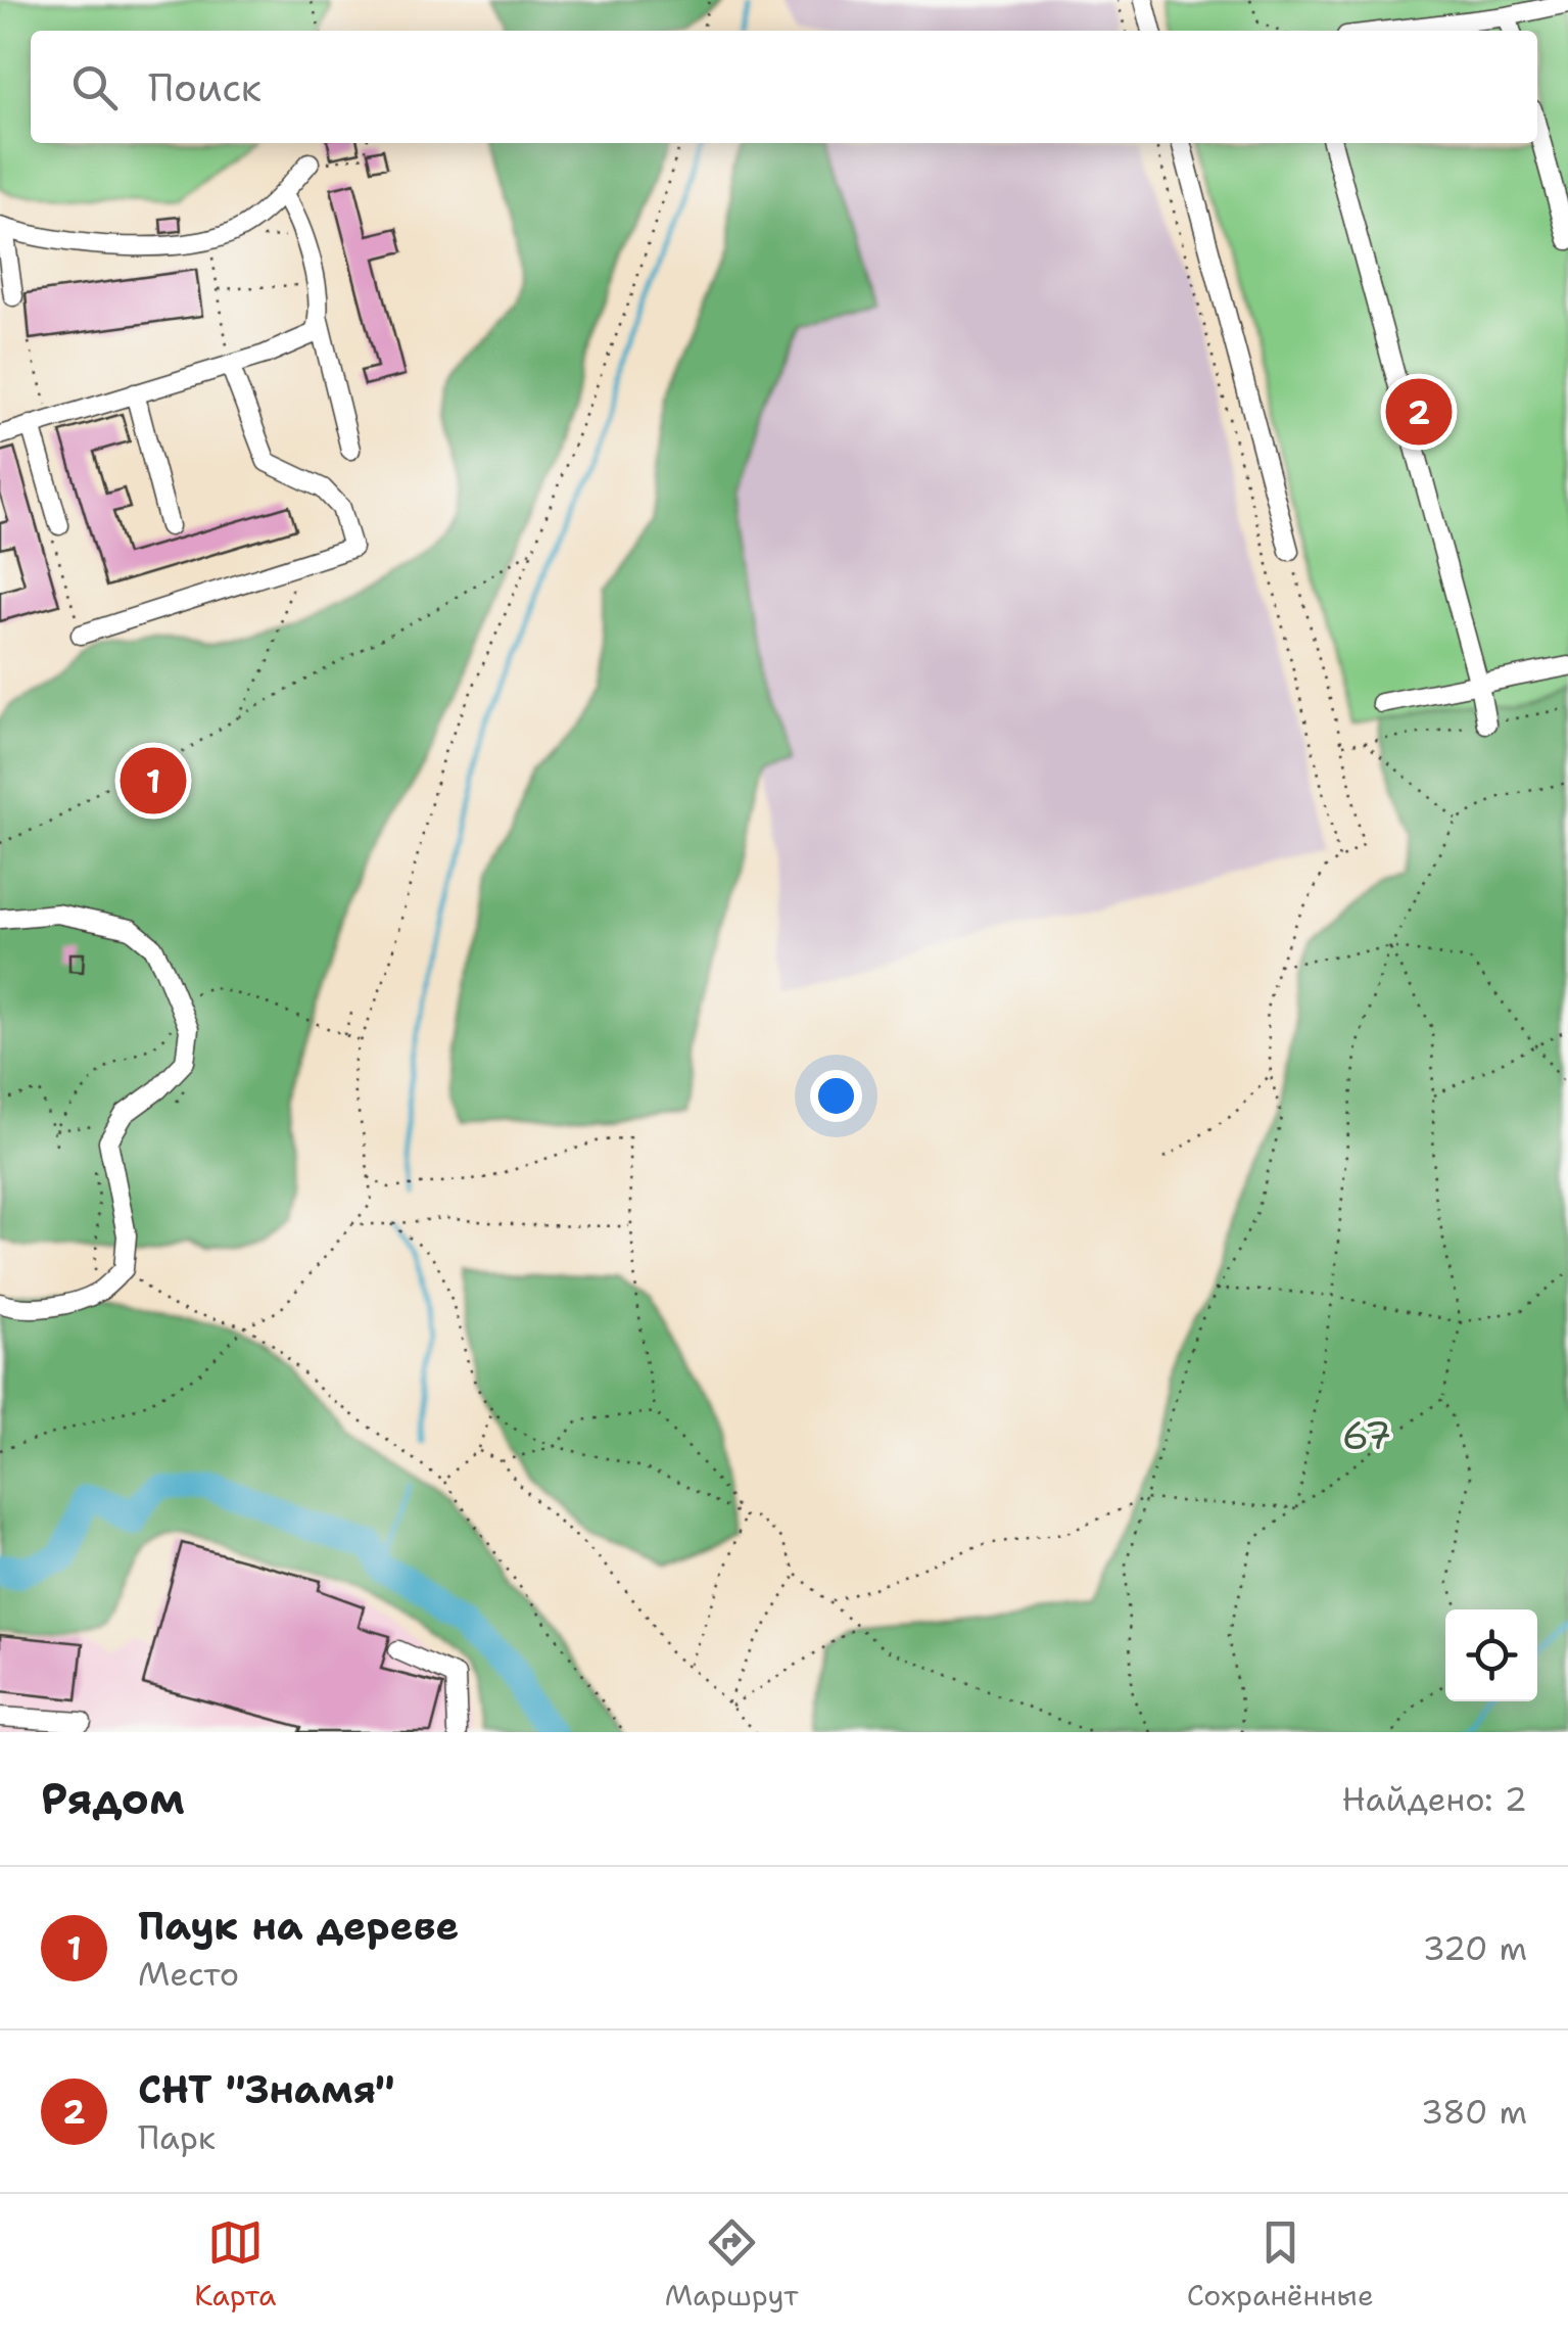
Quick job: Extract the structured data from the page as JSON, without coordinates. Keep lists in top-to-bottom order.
{
  "parks": ["67"],
  "page": {
    "search": "Поиск",
    "pins": ["2", "1"],
    "heading": ["Рядом", "Найдено: 2"],
    "list": [
      {
        "mark": "1",
        "name": "Паук на дереве",
        "note": "Место",
        "value": "320 m"
      },
      {
        "mark": "2",
        "name": "СНТ \"Знамя\"",
        "note": "Парк",
        "value": "380 m"
      }
    ],
    "nav": ["Карта", "Маршрут", "Сохранённые"]
  }
}
